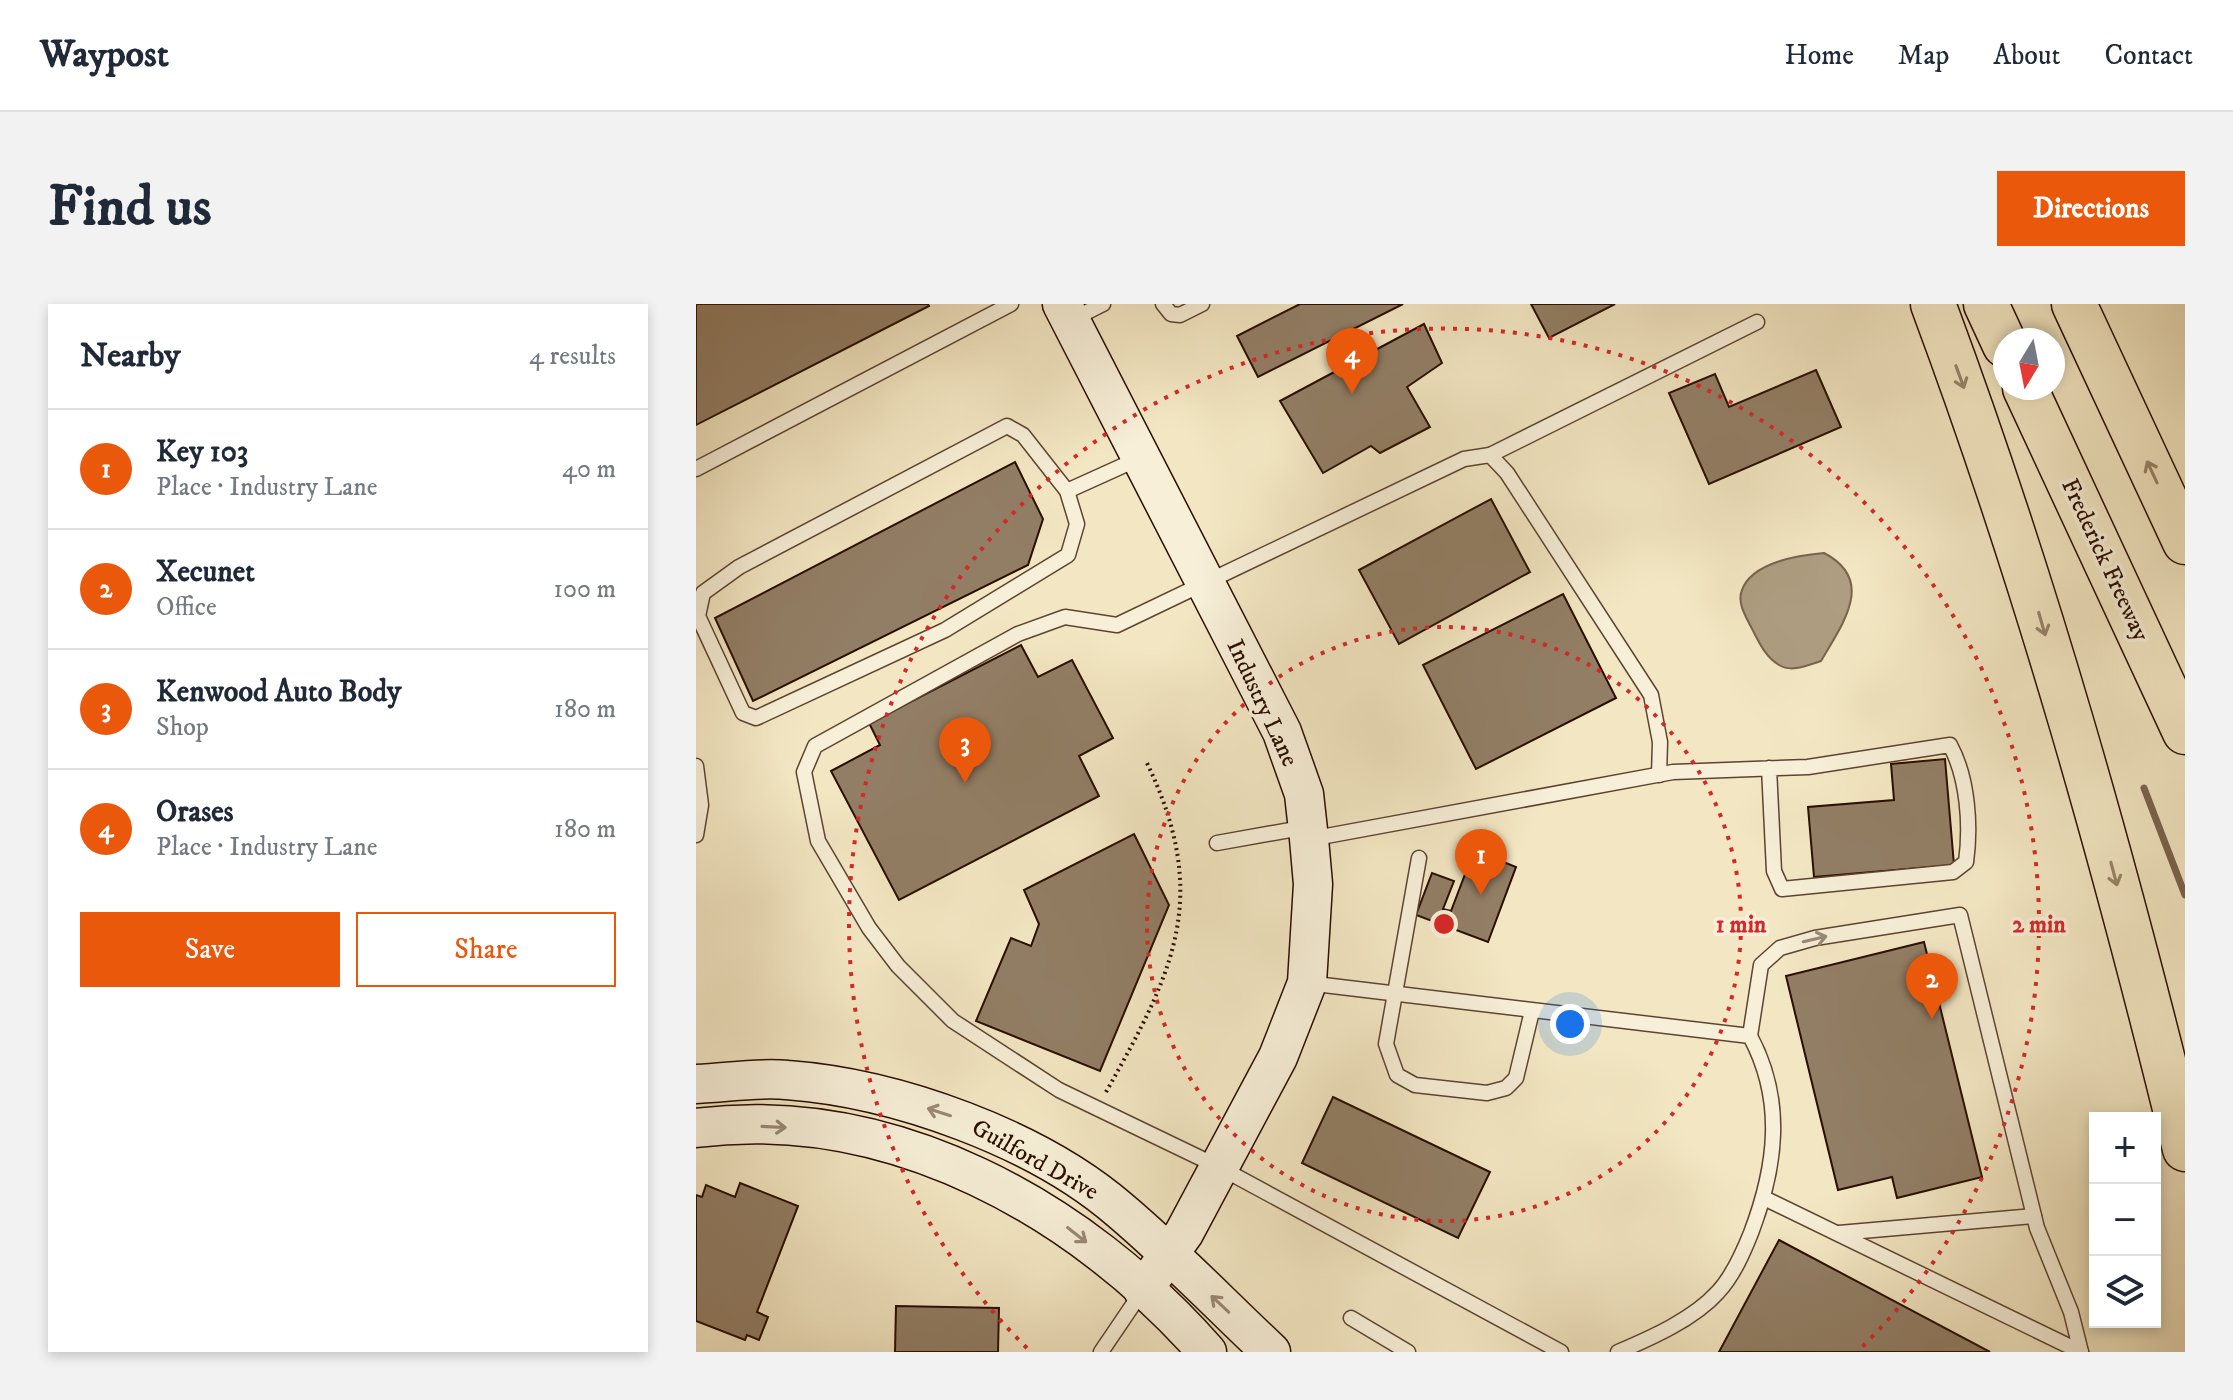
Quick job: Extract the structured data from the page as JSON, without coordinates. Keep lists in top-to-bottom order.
{
  "streets": {
    "highway": ["Frederick Freeway"],
    "main road": ["Industry Lane", "Guilford Drive"]
  },
  "crossings": [
    ["Industry Lane", "Guilford Drive"]
  ],
  "north": "bottom",
  "page": {
    "header": "Waypost",
    "nav": [
      "Home",
      "Map",
      "About",
      "Contact"
    ],
    "buttons": [
      "Directions",
      ["Save", "Share"]
    ],
    "title": "Find us",
    "heading": ["Nearby", "4 results"],
    "pins": [
      "4",
      "3",
      "1",
      "2"
    ],
    "list": [
      {
        "mark": "1",
        "name": "Key 103",
        "note": "Place · Industry Lane",
        "value": "40 m"
      },
      {
        "mark": "2",
        "name": "Xecunet",
        "note": "Office",
        "value": "100 m"
      },
      {
        "mark": "3",
        "name": "Kenwood Auto Body",
        "note": "Shop",
        "value": "180 m"
      },
      {
        "mark": "4",
        "name": "Orases",
        "note": "Place · Industry Lane",
        "value": "180 m"
      }
    ],
    "map_buttons": ["+", "−"]
  },
  "rings": ["1 min", "2 min"]
}
